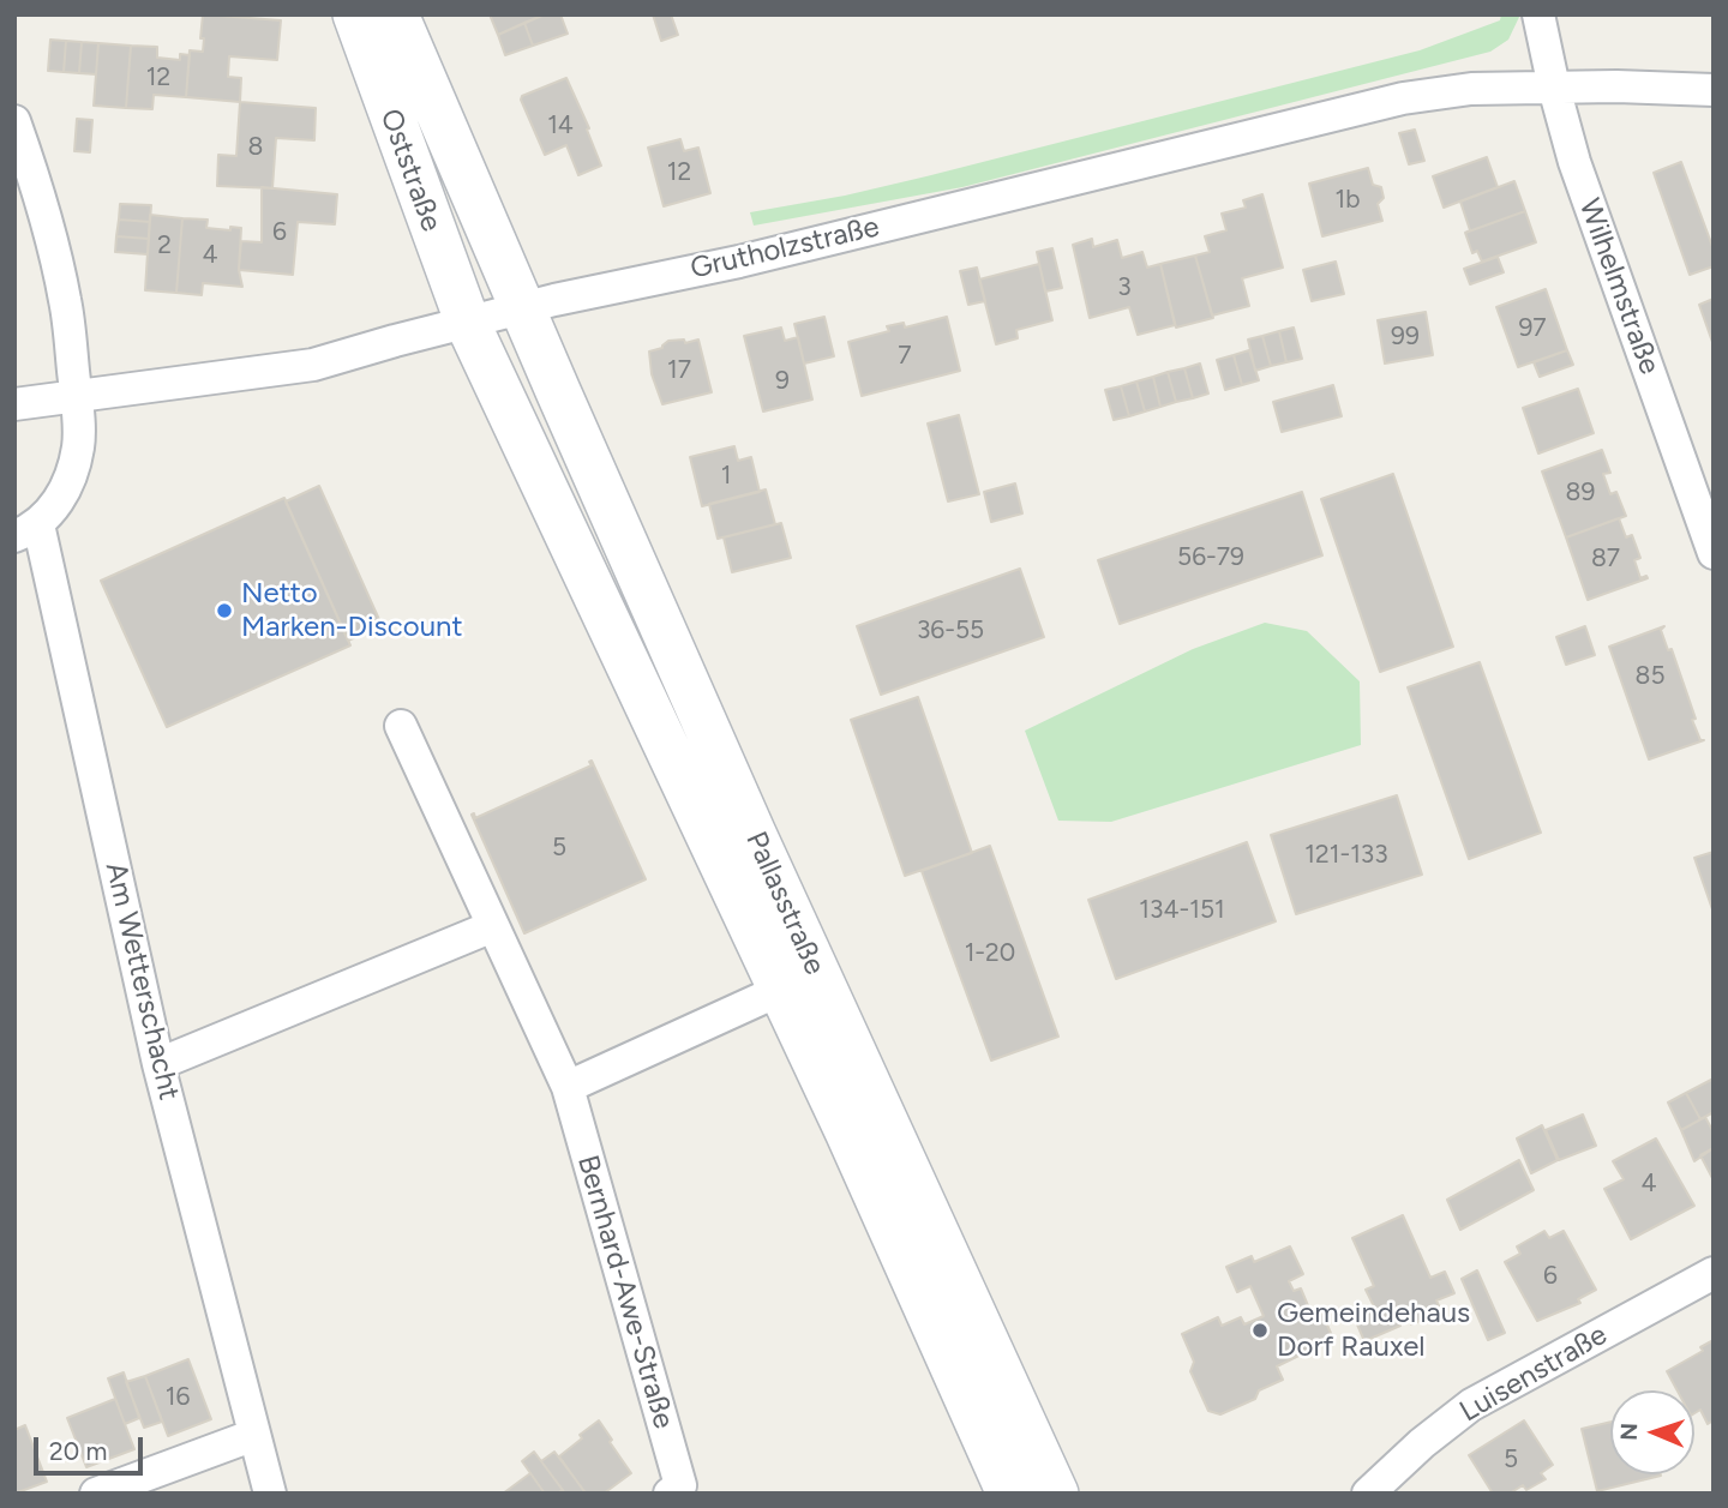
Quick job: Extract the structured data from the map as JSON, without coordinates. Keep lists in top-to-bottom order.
{
  "streets": {
    "main road": ["Oststraße", "Pallasstraße"],
    "street": [
      "Grutholzstraße",
      "Wilhelmstraße",
      "Am Wetterschacht",
      "Bernhard-Awe-Straße",
      "Luisenstraße"
    ]
  },
  "crossings": [
    ["Oststraße", "Grutholzstraße"],
    ["Oststraße", "Pallasstraße"],
    ["Grutholzstraße", "Wilhelmstraße"],
    ["Grutholzstraße", "Pallasstraße"]
  ],
  "places": ["Netto Marken-Discount", "Gemeindehaus Dorf Rauxel"],
  "house_numbers": [
    "12",
    "14",
    "8",
    "12",
    "1b",
    "6",
    "2",
    "4",
    "3",
    "97",
    "99",
    "7",
    "17",
    "9",
    "1",
    "89",
    "56-79",
    "87",
    "36-55",
    "85",
    "5",
    "121-133",
    "134-151",
    "1-20",
    "4",
    "6",
    "16",
    "5"
  ],
  "scale_bar": "20 m",
  "north": "left"
}
